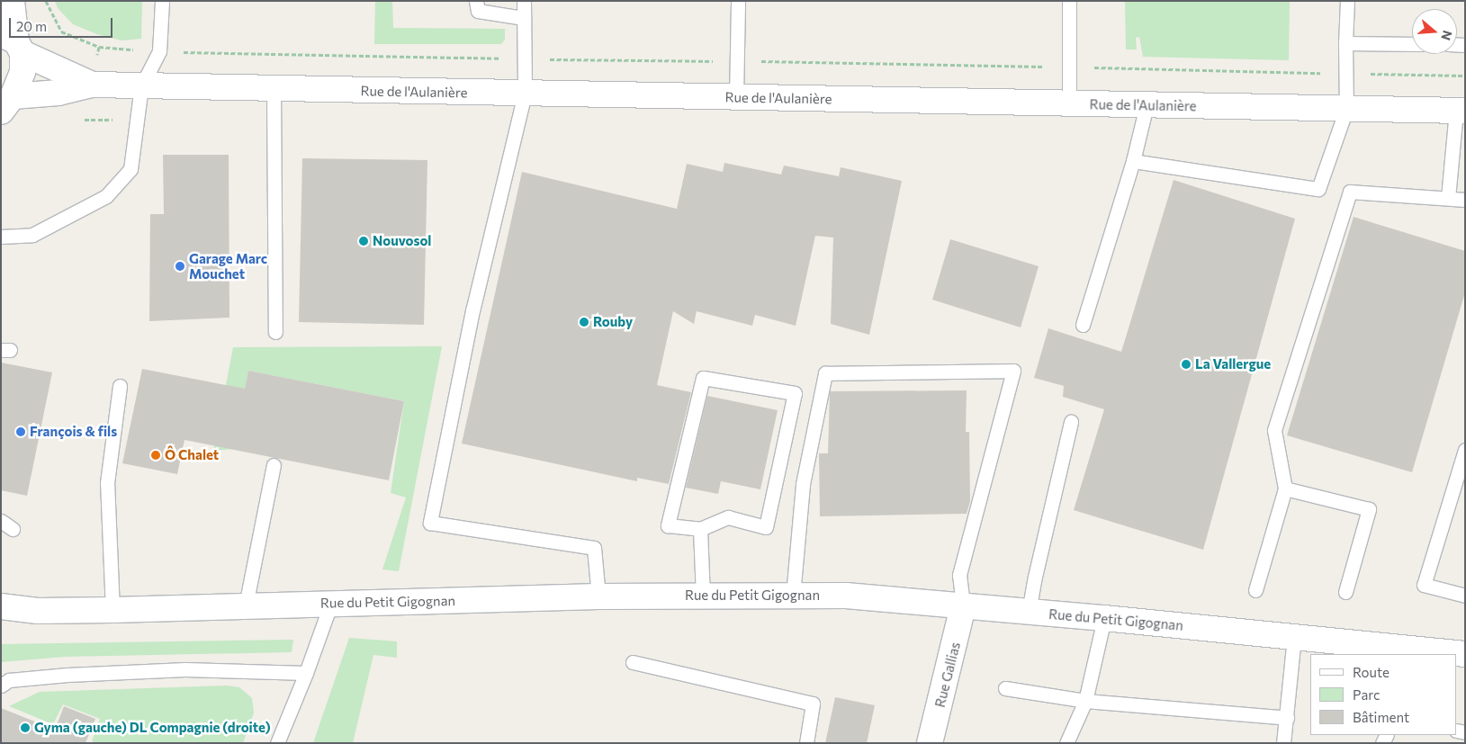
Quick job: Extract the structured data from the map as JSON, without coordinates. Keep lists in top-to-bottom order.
{
  "streets": {
    "street": ["Rue de l'Aulanière", "Rue du Petit Gigognan", "Rue Gallias"]
  },
  "crossings": [
    ["Rue du Petit Gigognan", "Rue Gallias"]
  ],
  "places": [
    "Nouvosol",
    "Garage Marc Mouchet",
    "Rouby",
    "La Vallergue",
    "François & fils",
    "Ô Chalet",
    "Gyma (gauche) DL Compagnie (droite)"
  ],
  "legend": ["Route", "Parc", "Bâtiment"],
  "scale_bar": "20 m",
  "north": "right"
}
